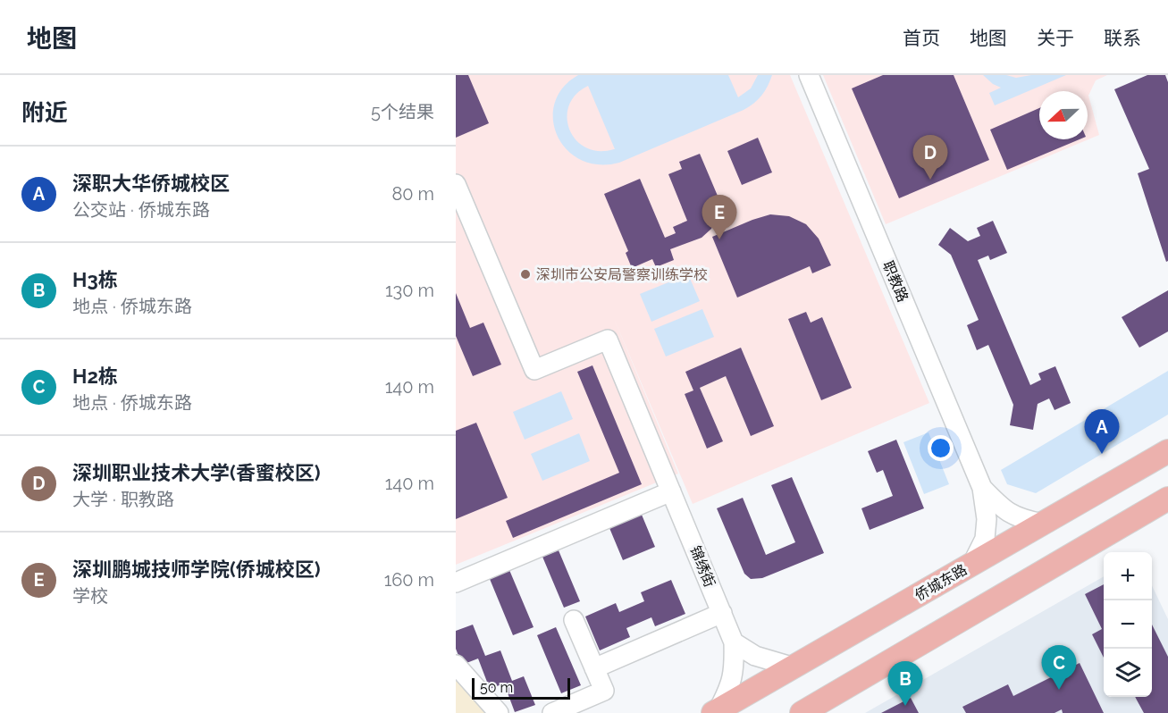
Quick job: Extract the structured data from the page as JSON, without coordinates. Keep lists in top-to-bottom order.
{
  "streets": {
    "main road": ["侨城东路"],
    "street": ["职教路", "锦绣街"]
  },
  "crossings": [
    ["职教路", "侨城东路"],
    ["锦绣街", "侨城东路"]
  ],
  "places": ["深圳市公安局警察训练学校"],
  "scale_bar": "50 m",
  "north": "left",
  "page": {
    "header": "地图",
    "nav": [
      "首页",
      "地图",
      "关于",
      "联系"
    ],
    "heading": ["附近", "5个结果"],
    "pins": [
      "D",
      "E",
      "A",
      "C",
      "B"
    ],
    "list": [
      {
        "mark": "A",
        "name": "深职大华侨城校区",
        "note": "公交站 · 侨城东路",
        "value": "80 m"
      },
      {
        "mark": "B",
        "name": "H3栋",
        "note": "地点 · 侨城东路",
        "value": "130 m"
      },
      {
        "mark": "C",
        "name": "H2栋",
        "note": "地点 · 侨城东路",
        "value": "140 m"
      },
      {
        "mark": "D",
        "name": "深圳职业技术大学(香蜜校区)",
        "note": "大学 · 职教路",
        "value": "140 m"
      },
      {
        "mark": "E",
        "name": "深圳鹏城技师学院(侨城校区)",
        "note": "学校",
        "value": "160 m"
      }
    ],
    "map_buttons": ["+", "−"],
    "scale": "50 m"
  }
}
